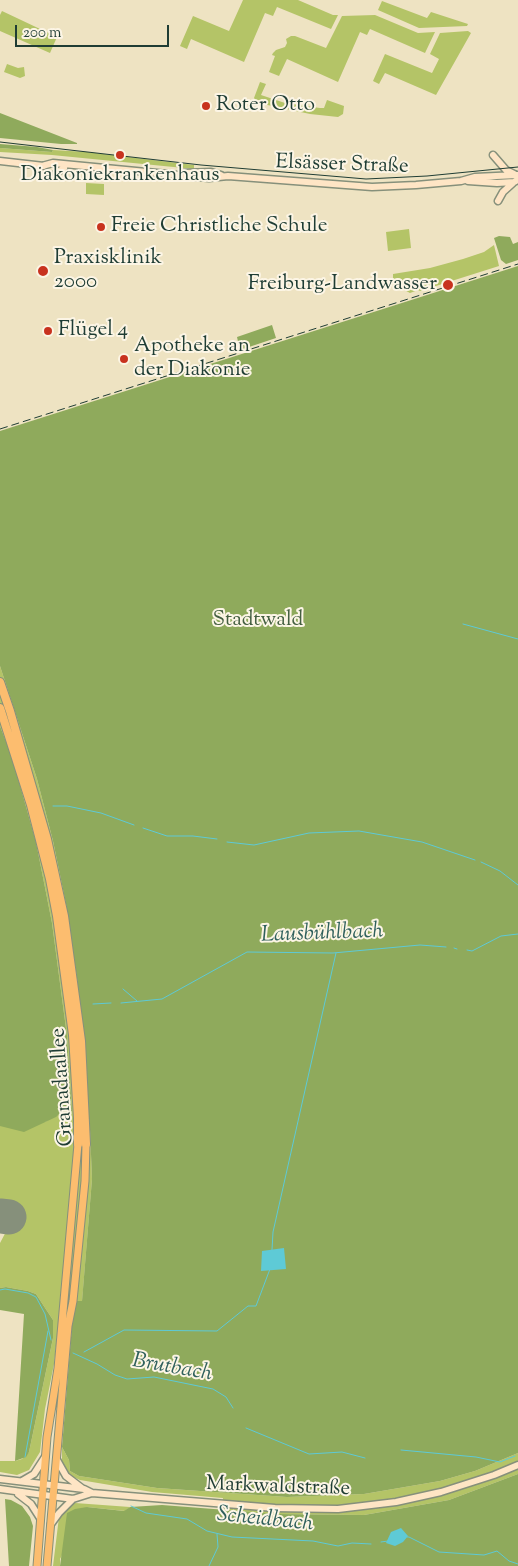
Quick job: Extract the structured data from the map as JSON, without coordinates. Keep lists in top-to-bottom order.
{
  "streets": {
    "highway": ["Granadaallee"],
    "main road": ["Elsässer Straße", "Markwaldstraße"]
  },
  "crossings": [
    ["Granadaallee", "Markwaldstraße"]
  ],
  "water": ["Lausbühlbach", "Brutbach", "Scheidbach"],
  "parks": ["Stadtwald"],
  "places": [
    "Roter Otto",
    "Diakoniekrankenhaus",
    "Freie Christliche Schule",
    "Praxisklinik 2000",
    "Freiburg-Landwasser",
    "Flügel 4",
    "Apotheke an der Diakonie"
  ],
  "scale_bar": "200 m"
}
